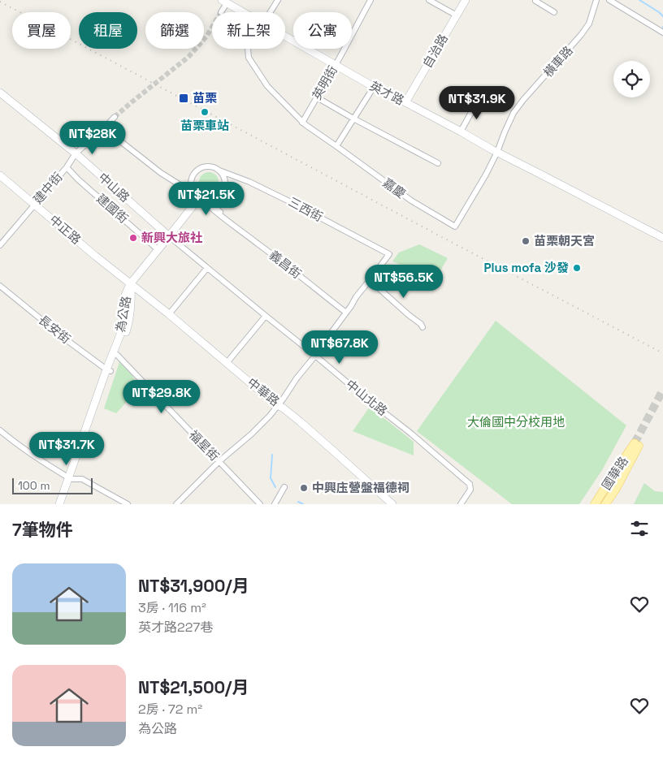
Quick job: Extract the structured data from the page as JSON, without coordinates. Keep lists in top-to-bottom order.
{
  "streets": {
    "main road": ["國華路"],
    "street": [
      "自治路",
      "橫車路",
      "英明街",
      "英才路",
      "中山路",
      "建中街",
      "嘉慶",
      "建國街",
      "三西街",
      "中正路",
      "義昌街",
      "為公路",
      "長安街",
      "中華路",
      "中山北路",
      "福星街"
    ]
  },
  "crossings": [
    ["自治路", "英才路"],
    ["橫車路", "英才路"],
    ["橫車路", "嘉慶"],
    ["英明街", "英才路"],
    ["英明街", "嘉慶"],
    ["中山路", "建中街"],
    ["中山路", "為公路"],
    ["中山路", "中山北路"],
    ["建中街", "建國街"],
    ["建中街", "中正路"],
    ["建中街", "義昌街"],
    ["建國街", "為公路"],
    ["三西街", "義昌街"],
    ["三西街", "為公路"],
    ["中正路", "為公路"],
    ["中正路", "中華路"],
    ["義昌街", "為公路"],
    ["為公路", "長安街"],
    ["為公路", "中華路"],
    ["為公路", "中山北路"],
    ["為公路", "福星街"]
  ],
  "parks": ["大倫國中分校用地"],
  "places": {
    "transit": ["苗栗"],
    "other": [
      "苗栗車站",
      "新興大旅社",
      "苗栗朝天宮",
      "Plus mofa 沙發",
      "中興庒營盤福德祠"
    ]
  },
  "scale_bar": "100 m",
  "page": {
    "chip": [
      "買屋",
      "租屋",
      "篩選",
      "新上架",
      "公寓"
    ],
    "price": [
      "NT$31.9K",
      "NT$28K",
      "NT$21.5K",
      "NT$56.5K",
      "NT$67.8K",
      "NT$29.8K",
      "NT$31.7K"
    ],
    "scale": "100 m",
    "heading": "7筆物件",
    "list": [
      {
        "name": "NT$31,900/月",
        "note": "3房 · 116 m² · 英才路227巷"
      },
      {
        "name": "NT$21,500/月",
        "note": "2房 · 72 m² · 為公路"
      }
    ]
  }
}
